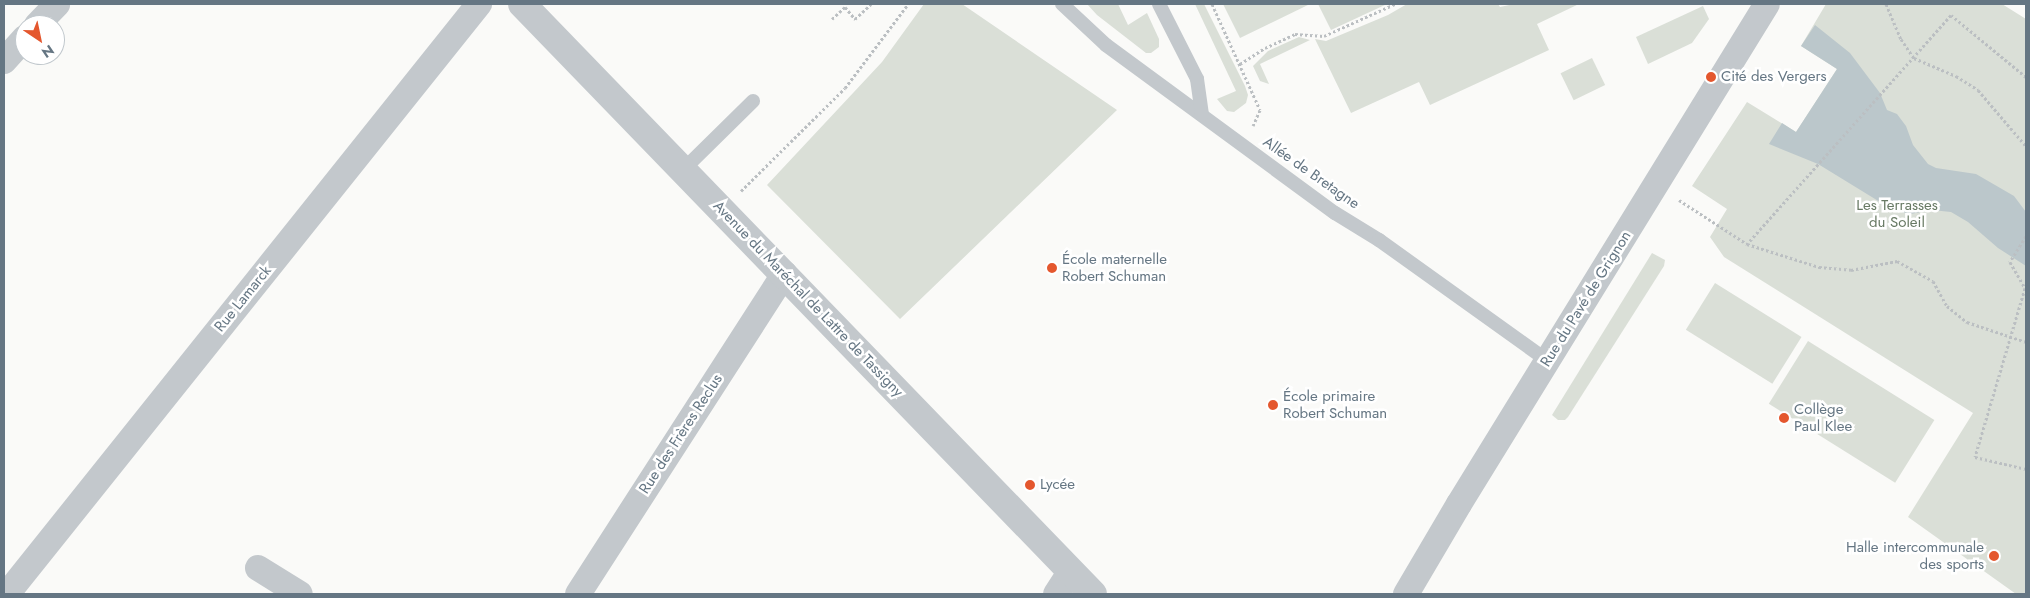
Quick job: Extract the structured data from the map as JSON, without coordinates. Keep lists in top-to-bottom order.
{
  "streets": {
    "street": [
      "Rue Lamarck",
      "Avenue du Maréchal de Lattre de Tassigny",
      "Rue du Pavé de Grignon",
      "Rue des Frères Reclus"
    ],
    "lane": ["Allée de Bretagne"]
  },
  "crossings": [
    ["Allée de Bretagne", "Rue du Pavé de Grignon"],
    ["Avenue du Maréchal de Lattre de Tassigny", "Rue des Frères Reclus"]
  ],
  "parks": ["Les Terrasses du Soleil"],
  "places": [
    "Cité des Vergers",
    "École maternelle Robert Schuman",
    "École primaire Robert Schuman",
    "Collège Paul Klee",
    "Lycée",
    "Halle intercommunale des sports"
  ],
  "north": "bottom right"
}
